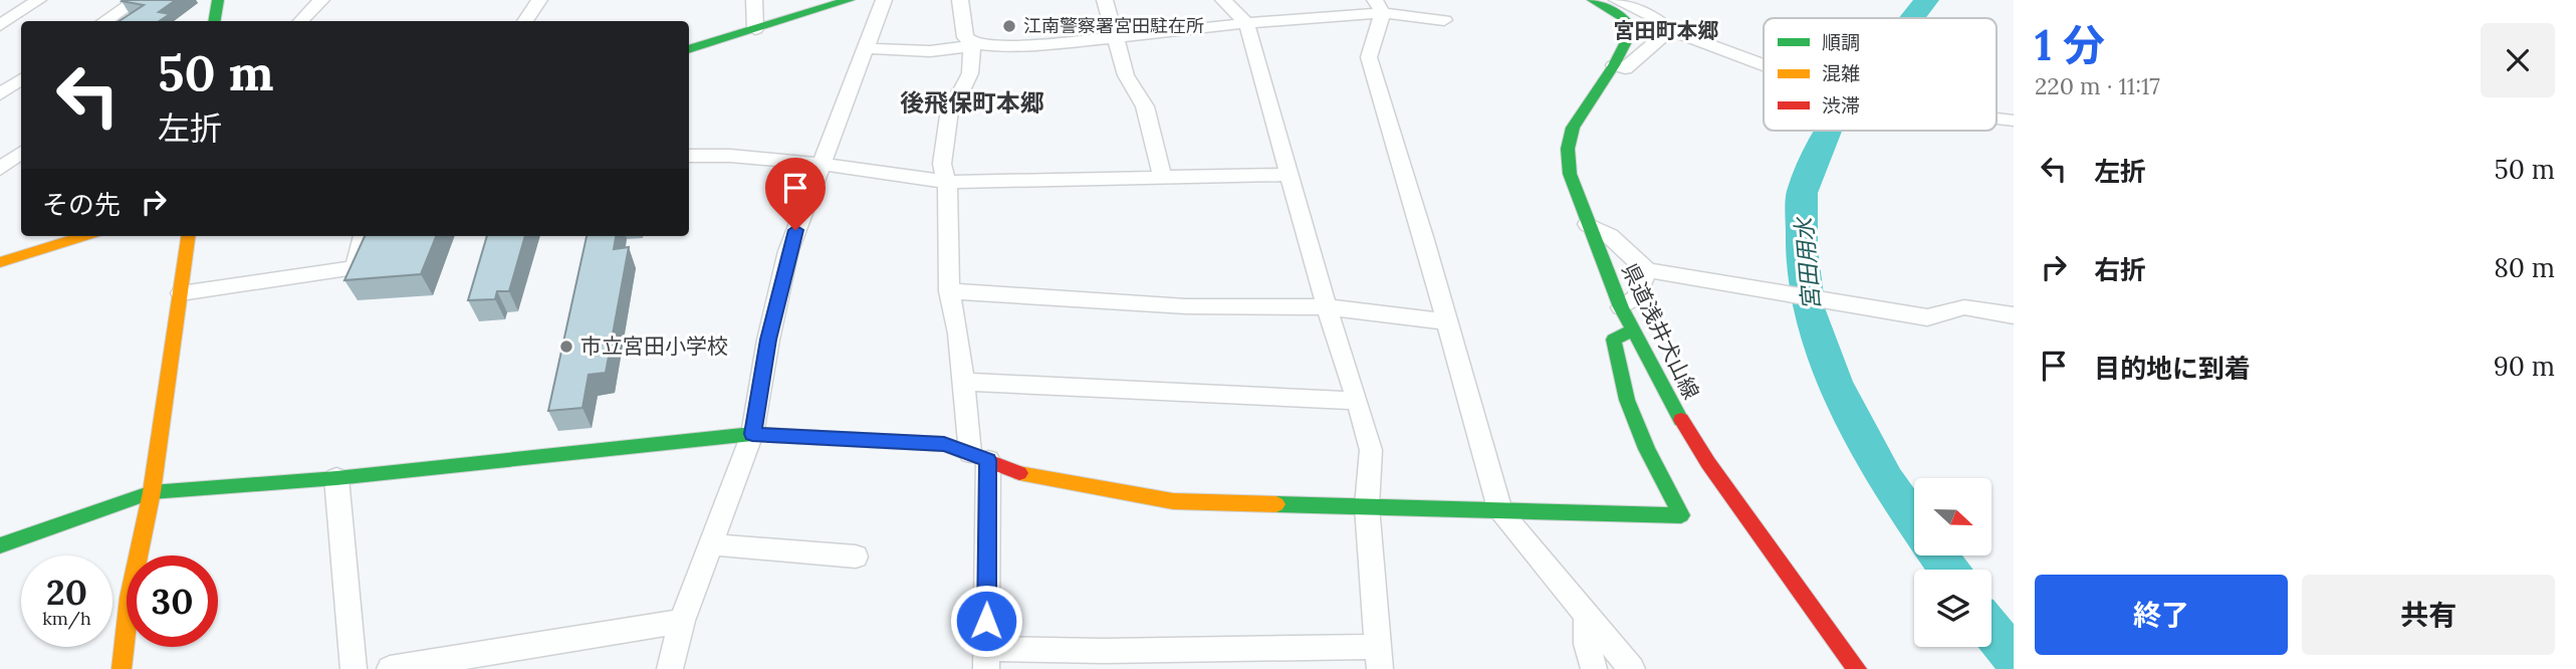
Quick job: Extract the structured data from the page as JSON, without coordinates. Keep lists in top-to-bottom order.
{
  "streets": {
    "street": ["県道浅井犬山線"]
  },
  "districts": ["宮田町本郷", "後飛保町本郷"],
  "water": ["宮田用水"],
  "places": ["江南警察署宮田駐在所", "市立宮田小学校"],
  "legend": ["順調", "混雑", "渋滞"],
  "north": "right",
  "page": {
    "heading": ["1 分", "220 m · 11:17"],
    "turn": ["50 m", "左折"],
    "list": [
      {
        "name": "左折",
        "value": "50 m"
      },
      {
        "name": "右折",
        "value": "80 m"
      },
      {
        "name": "目的地に到着",
        "value": "90 m"
      }
    ],
    "then": "その先",
    "speed": "20 km/h",
    "limit": "30",
    "buttons": ["終了", "共有"]
  }
}
